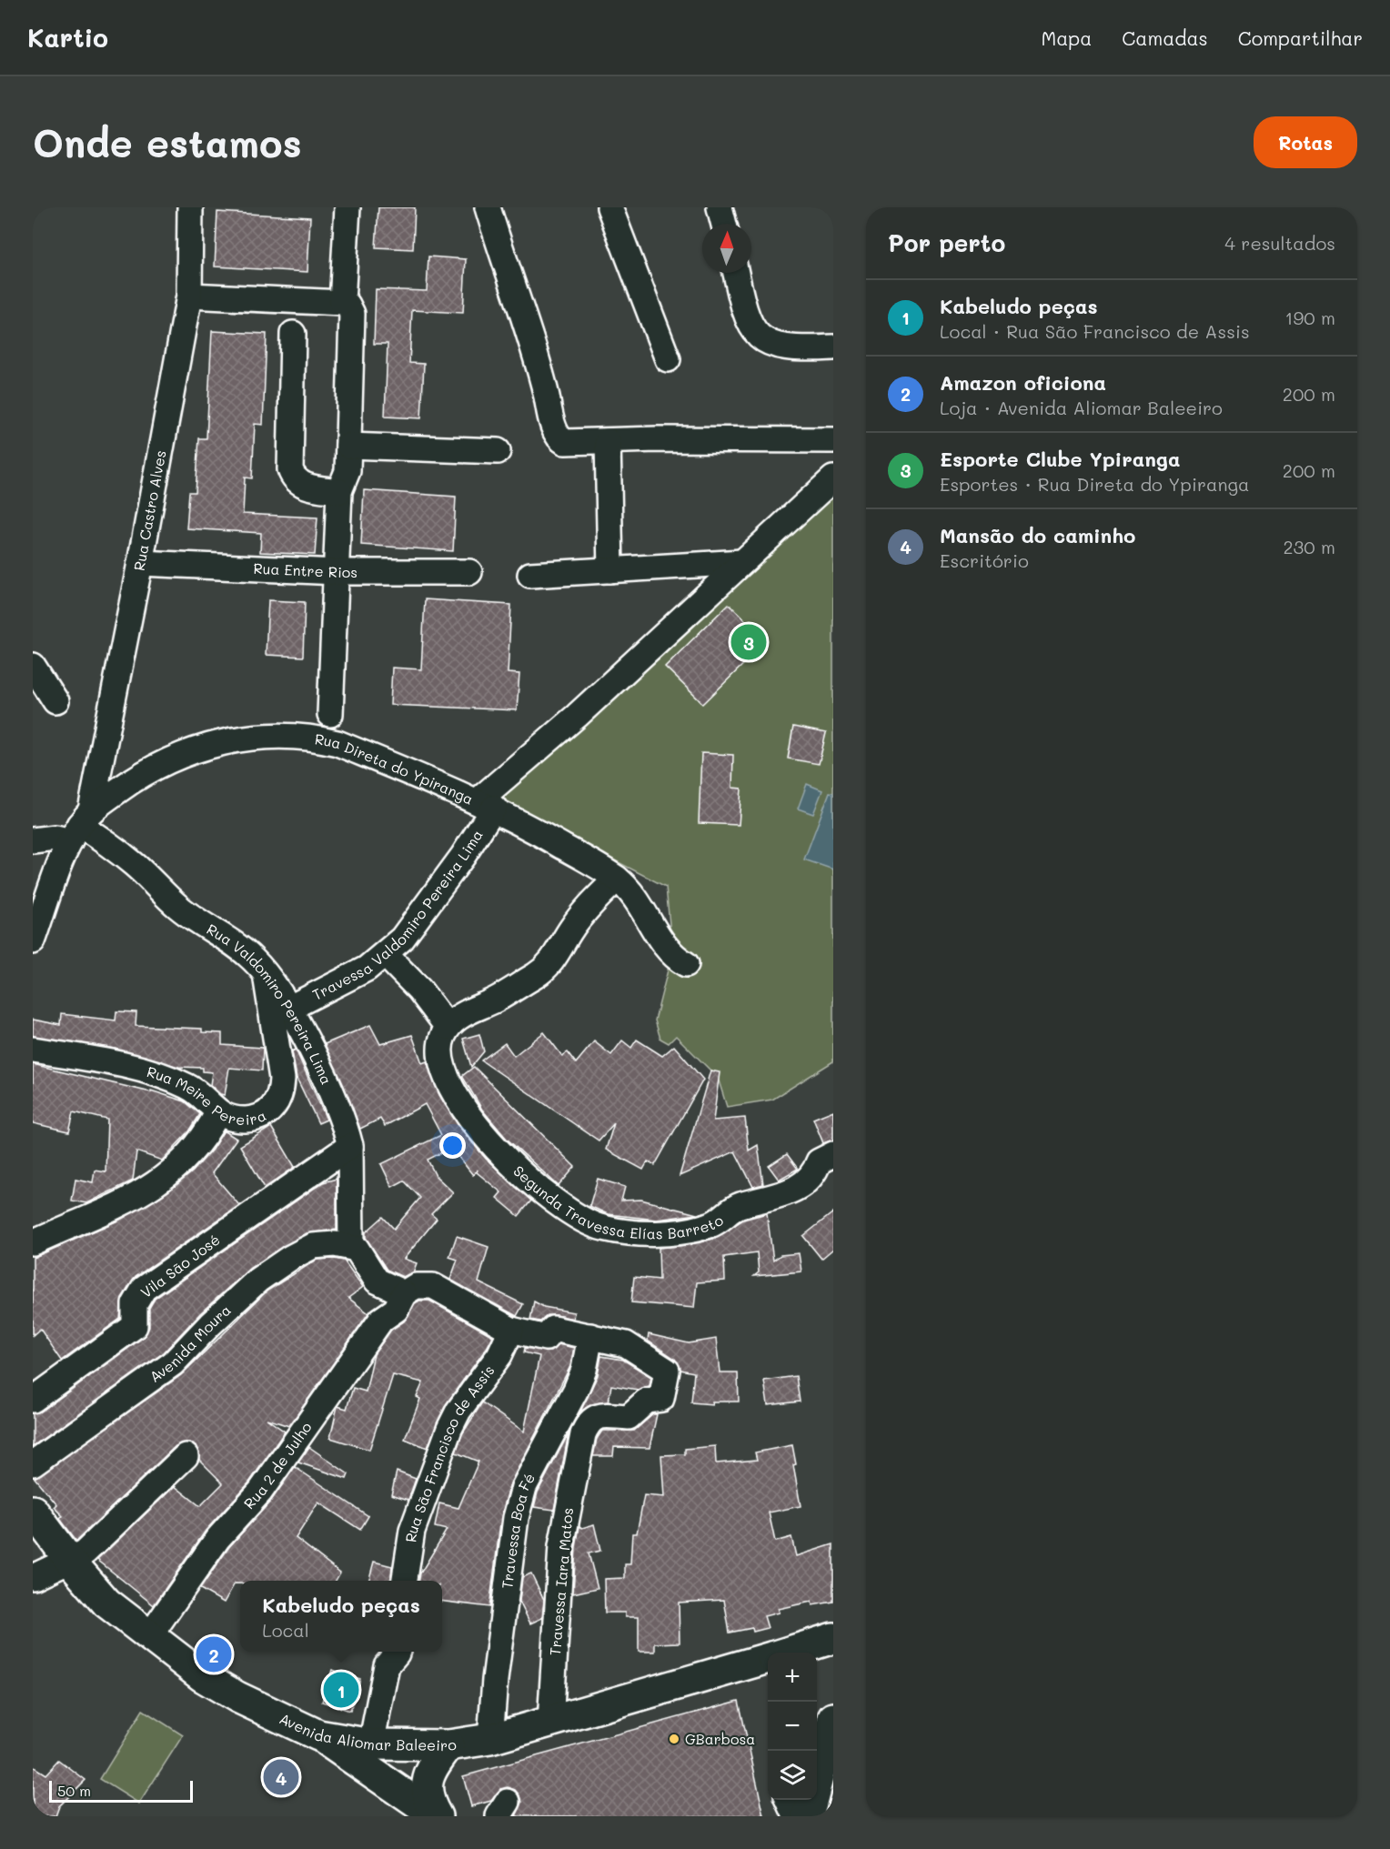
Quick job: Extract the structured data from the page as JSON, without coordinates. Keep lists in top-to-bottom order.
{
  "streets": {
    "main road": ["Avenida Aliomar Baleeiro"],
    "street": [
      "Rua Castro Alves",
      "Rua Entre Rios",
      "Rua Direta do Ypiranga",
      "Travessa Valdomiro Pereira Lima",
      "Rua Valdomiro Pereira Lima",
      "Rua Meire Pereira",
      "Segunda Travessa Elías Barreto",
      "Vila São José",
      "Avenida Moura",
      "Rua São Francisco de Assis",
      "Rua 2 de Julho",
      "Travessa Boa Fé",
      "Travessa Iara Matos"
    ]
  },
  "crossings": [
    ["Rua Castro Alves", "Rua Entre Rios"],
    ["Rua Castro Alves", "Rua Direta do Ypiranga"],
    ["Rua Castro Alves", "Rua Valdomiro Pereira Lima"],
    ["Rua Direta do Ypiranga", "Travessa Valdomiro Pereira Lima"],
    ["Rua Direta do Ypiranga", "Rua Valdomiro Pereira Lima"],
    ["Travessa Valdomiro Pereira Lima", "Rua Valdomiro Pereira Lima"],
    ["Rua Valdomiro Pereira Lima", "Rua Meire Pereira"],
    ["Rua Valdomiro Pereira Lima", "Vila São José"],
    ["Rua Valdomiro Pereira Lima", "Avenida Moura"],
    ["Rua 2 de Julho", "Avenida Aliomar Baleeiro"],
    ["Travessa Boa Fé", "Travessa Iara Matos"],
    ["Travessa Boa Fé", "Avenida Aliomar Baleeiro"],
    ["Travessa Iara Matos", "Avenida Aliomar Baleeiro"]
  ],
  "places": ["GBarbosa"],
  "scale_bar": "50 m",
  "north": "top",
  "page": {
    "header": "Kartio",
    "nav": ["Mapa", "Camadas", "Compartilhar"],
    "buttons": "Rotas",
    "title": "Onde estamos",
    "heading": ["Por perto", "4 resultados"],
    "list": [
      {
        "mark": "1",
        "name": "Kabeludo peças",
        "note": "Local · Rua São Francisco de Assis",
        "value": "190 m"
      },
      {
        "mark": "2",
        "name": "Amazon oficiona",
        "note": "Loja · Avenida Aliomar Baleeiro",
        "value": "200 m"
      },
      {
        "mark": "3",
        "name": "Esporte Clube Ypiranga",
        "note": "Esportes · Rua Direta do Ypiranga",
        "value": "200 m"
      },
      {
        "mark": "4",
        "name": "Mansão do caminho",
        "note": "Escritório",
        "value": "230 m"
      }
    ],
    "pins": [
      "3",
      "2",
      "1",
      "4"
    ],
    "popup": ["Kabeludo peças", "Local"],
    "map_buttons": ["+", "−"],
    "scale": "50 m"
  }
}
